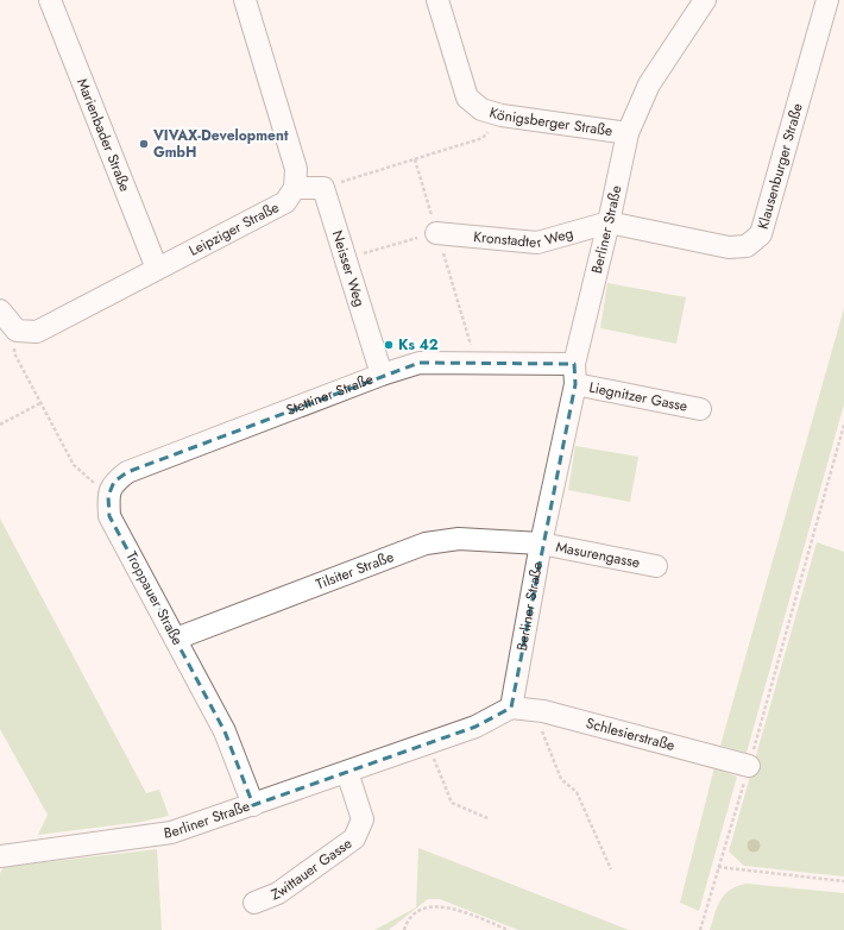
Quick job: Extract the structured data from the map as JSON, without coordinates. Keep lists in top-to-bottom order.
{
  "streets": {
    "street": [
      "Königsberger Straße",
      "Marienbader Straße",
      "Klausenburger Straße",
      "Leipziger Straße",
      "Berliner Straße",
      "Kronstadter Weg",
      "Neisser Weg",
      "Stettiner Straße",
      "Liegnitzer Gasse",
      "Masurengasse",
      "Tilsiter Straße",
      "Troppauer Straße",
      "Schlesierstraße",
      "Zwittauer Gasse"
    ]
  },
  "crossings": [
    ["Königsberger Straße", "Berliner Straße"],
    ["Marienbader Straße", "Leipziger Straße"],
    ["Klausenburger Straße", "Berliner Straße"],
    ["Klausenburger Straße", "Kronstadter Weg"],
    ["Berliner Straße", "Kronstadter Weg"],
    ["Berliner Straße", "Stettiner Straße"],
    ["Berliner Straße", "Liegnitzer Gasse"],
    ["Berliner Straße", "Masurengasse"],
    ["Berliner Straße", "Tilsiter Straße"],
    ["Berliner Straße", "Troppauer Straße"],
    ["Berliner Straße", "Schlesierstraße"],
    ["Berliner Straße", "Zwittauer Gasse"],
    ["Neisser Weg", "Stettiner Straße"],
    ["Stettiner Straße", "Liegnitzer Gasse"],
    ["Stettiner Straße", "Troppauer Straße"],
    ["Masurengasse", "Tilsiter Straße"],
    ["Tilsiter Straße", "Troppauer Straße"]
  ],
  "places": ["VIVAX-Development GmbH", "Ks 42"]
}
